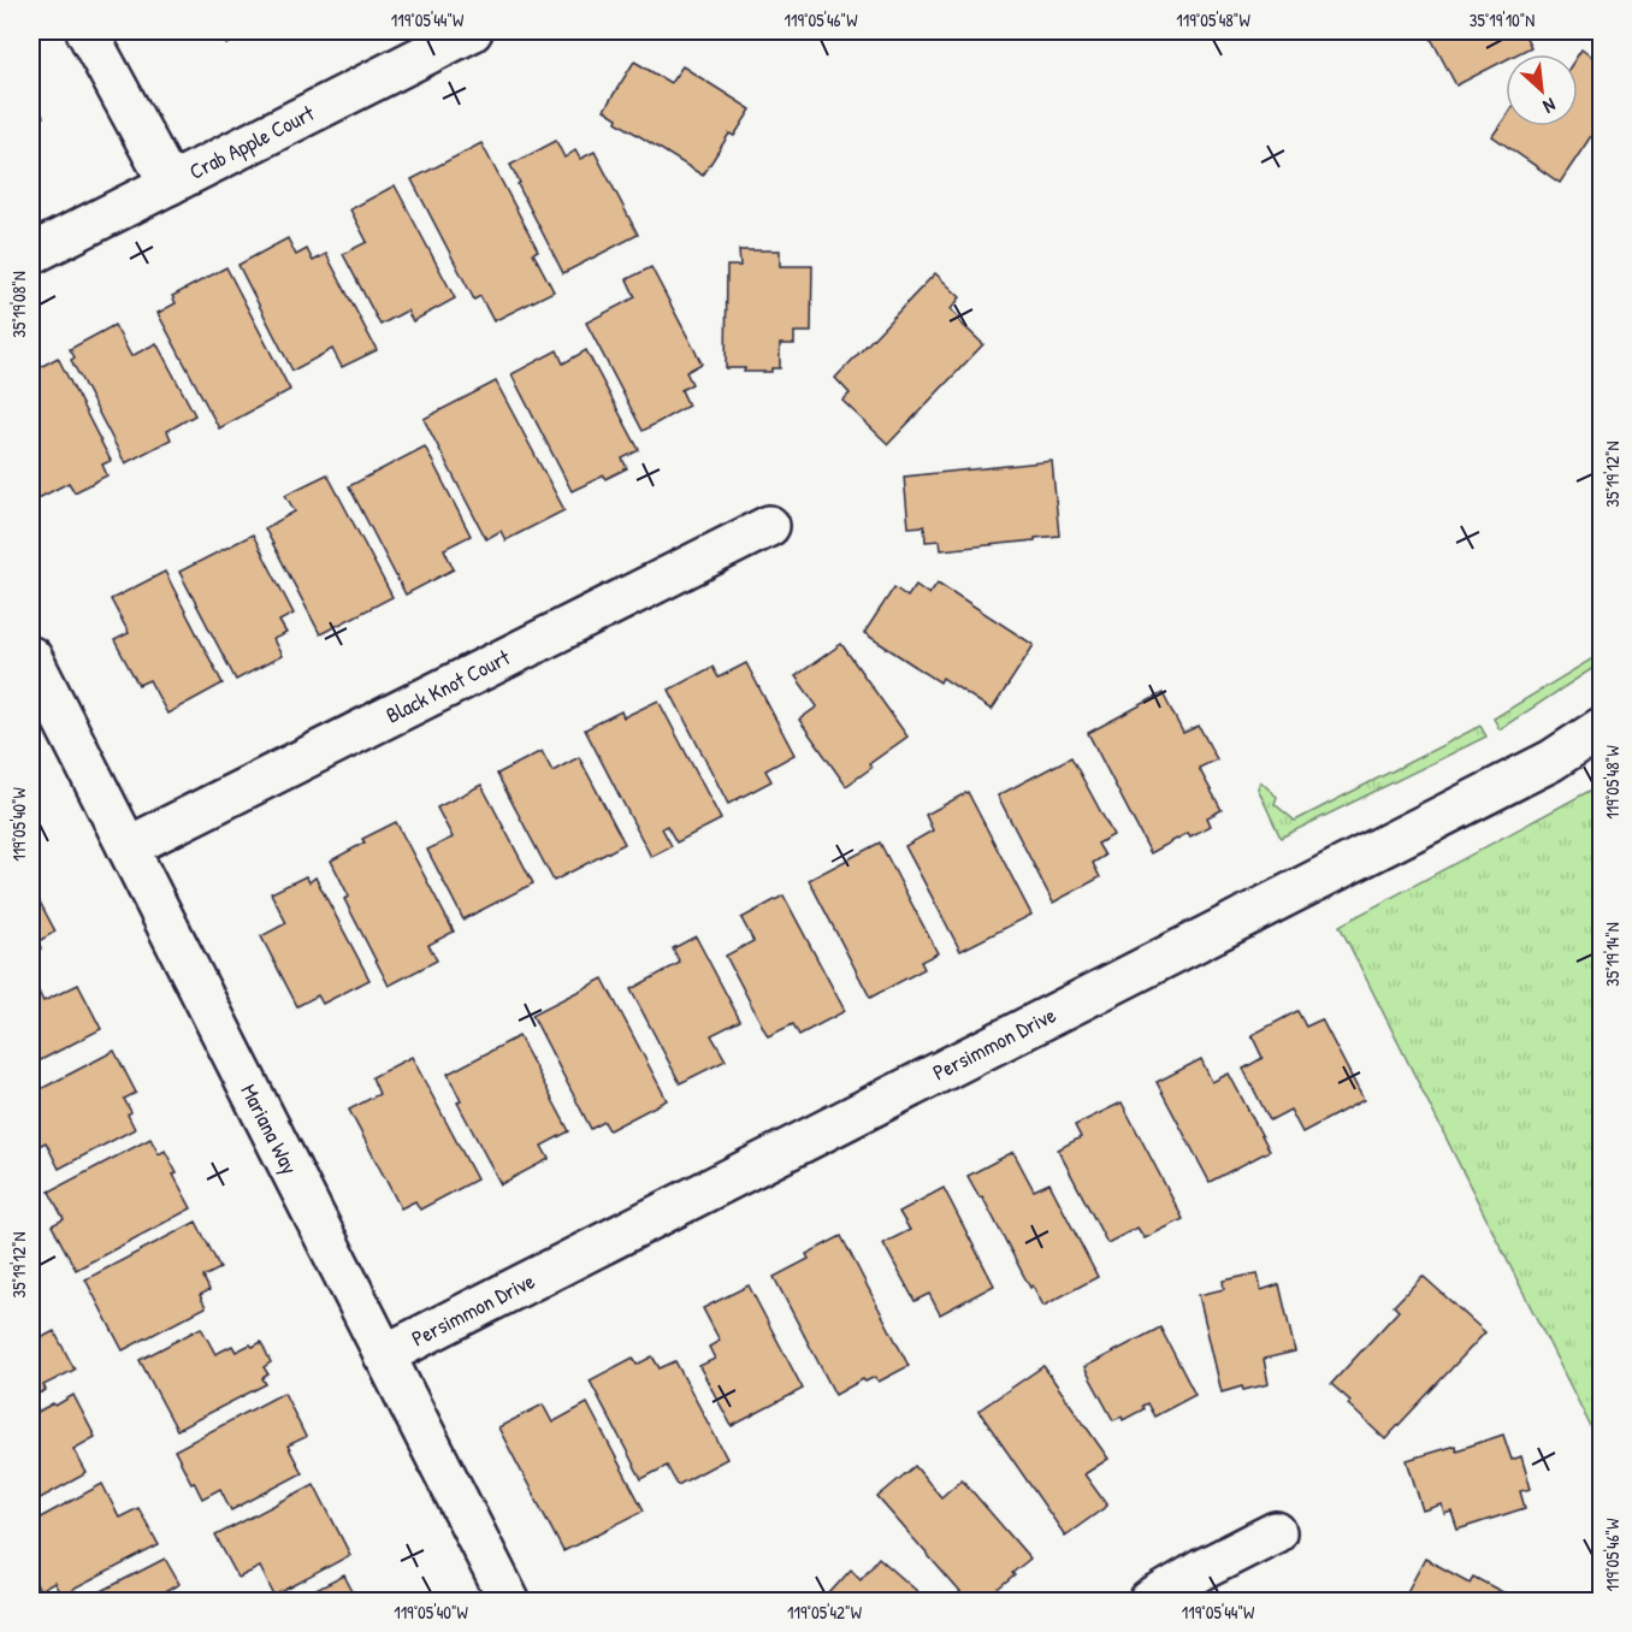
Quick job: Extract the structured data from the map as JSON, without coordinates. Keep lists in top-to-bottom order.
{
  "streets": {
    "street": [
      "Crab Apple Court",
      "Black Knot Court",
      "Persimmon Drive",
      "Mariana Way"
    ]
  },
  "crossings": [
    ["Black Knot Court", "Mariana Way"],
    ["Persimmon Drive", "Mariana Way"]
  ],
  "north": "bottom right",
  "coordinates": [
    "119°05'44\"W",
    "119°05'46\"W",
    "119°05'48\"W",
    "35°19'10\"N",
    "35°19'08\"N",
    "35°19'12\"N",
    "119°05'40\"W",
    "35°19'14\"N",
    "119°05'42\"W"
  ]
}
